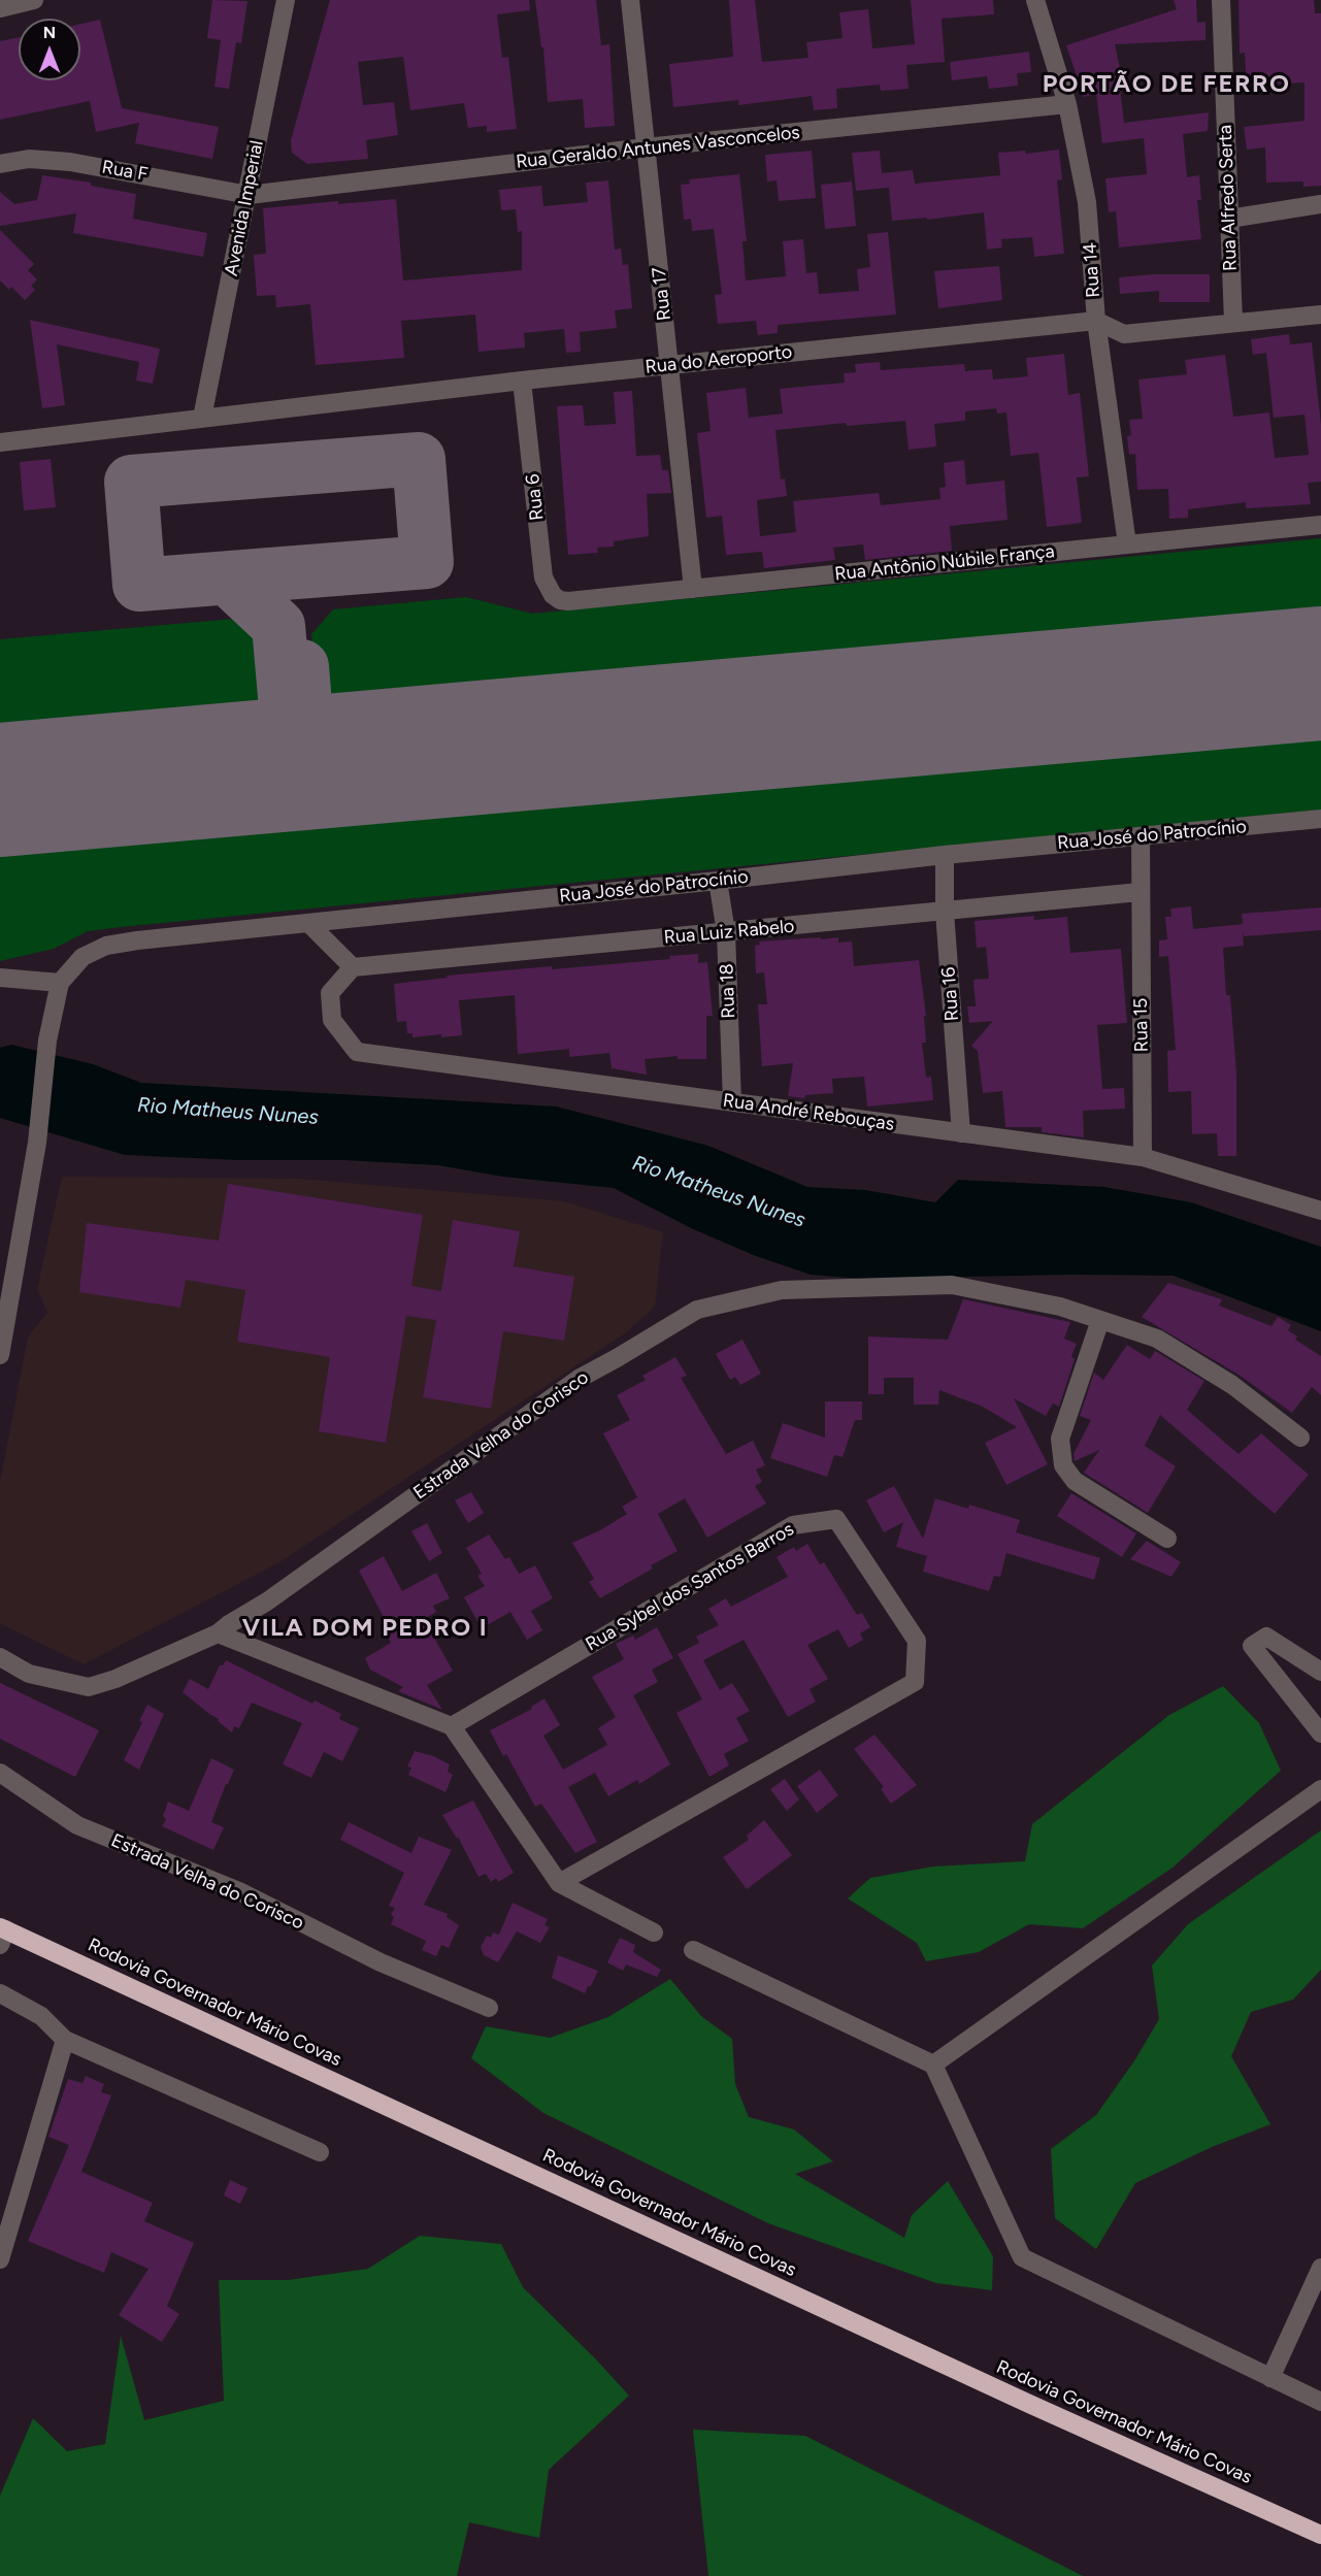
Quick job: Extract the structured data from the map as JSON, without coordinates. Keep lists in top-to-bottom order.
{
  "streets": {
    "highway": ["Rodovia Governador Mário Covas"],
    "street": [
      "Rua Geraldo Antunes Vasconcelos",
      "Rua F",
      "Rua Alfredo Serta",
      "Avenida Imperial",
      "Rua 14",
      "Rua 17",
      "Rua do Aeroporto",
      "Rua 6",
      "Rua Antônio Núbile França",
      "Rua José do Patrocínio",
      "Rua Luiz Rabelo",
      "Rua 18",
      "Rua 16",
      "Rua 15",
      "Rua André Rebouças",
      "Estrada Velha do Corisco",
      "Rua Sybel dos Santos Barros"
    ]
  },
  "crossings": [
    ["Rua Geraldo Antunes Vasconcelos", "Rua F"],
    ["Rua Geraldo Antunes Vasconcelos", "Avenida Imperial"],
    ["Rua Geraldo Antunes Vasconcelos", "Rua 14"],
    ["Rua Geraldo Antunes Vasconcelos", "Rua 17"],
    ["Rua F", "Avenida Imperial"],
    ["Avenida Imperial", "Rua do Aeroporto"],
    ["Rua 14", "Rua do Aeroporto"],
    ["Rua 14", "Rua Antônio Núbile França"],
    ["Rua 17", "Rua do Aeroporto"],
    ["Rua 17", "Rua Antônio Núbile França"],
    ["Rua do Aeroporto", "Rua 6"],
    ["Rua 6", "Rua Antônio Núbile França"],
    ["Rua José do Patrocínio", "Rua 18"],
    ["Rua José do Patrocínio", "Rua 16"],
    ["Rua José do Patrocínio", "Rua 15"],
    ["Rua Luiz Rabelo", "Rua 18"],
    ["Rua Luiz Rabelo", "Rua 16"],
    ["Rua Luiz Rabelo", "Rua 15"],
    ["Rua Luiz Rabelo", "Rua André Rebouças"],
    ["Rua 18", "Rua André Rebouças"],
    ["Rua 16", "Rua André Rebouças"],
    ["Rua 15", "Rua André Rebouças"]
  ],
  "districts": ["PORTÃO DE FERRO", "VILA DOM PEDRO I"],
  "water": ["Rio Matheus Nunes"],
  "north": "top"
}
